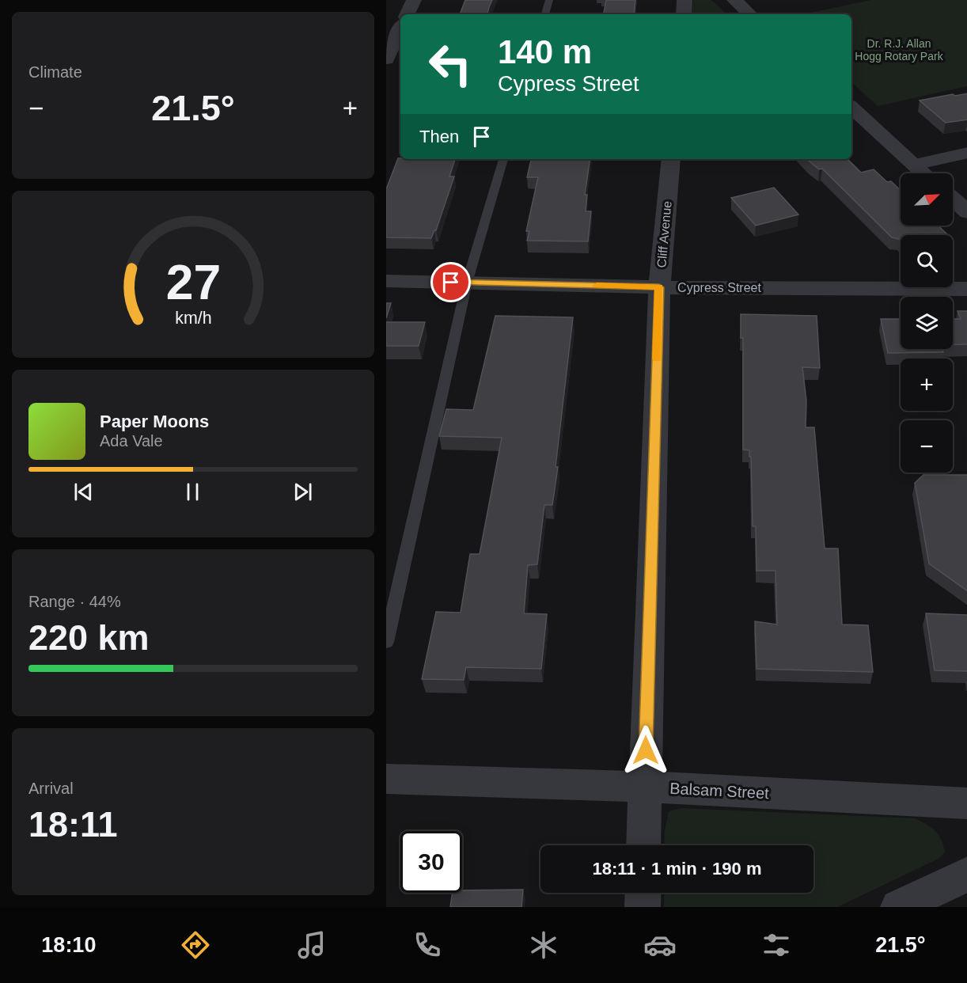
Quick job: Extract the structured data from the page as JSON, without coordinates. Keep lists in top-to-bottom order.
{
  "streets": {
    "street": ["Cliff Avenue", "Cypress Street", "Balsam Street"]
  },
  "crossings": [
    ["Cliff Avenue", "Cypress Street"],
    ["Cliff Avenue", "Balsam Street"]
  ],
  "parks": ["Dr. R.J. Allan Hogg Rotary Park"],
  "north": "top right",
  "page": {
    "tile": [
      "Climate",
      ["Range · 44%", "220 km"],
      ["Arrival", "18:11"]
    ],
    "turn": ["140 m", "Cypress Street"],
    "heat": ["−", "21.5°", "+"],
    "then": "Then",
    "map_buttons": ["+", "−"],
    "song": ["Paper Moons", "Ada Vale"],
    "limit": "30",
    "trip": "18:11 · 1 min · 190 m",
    "tabs": ["18:10", "21.5°"],
    "gauge": ["27", "km/h"]
  }
}
